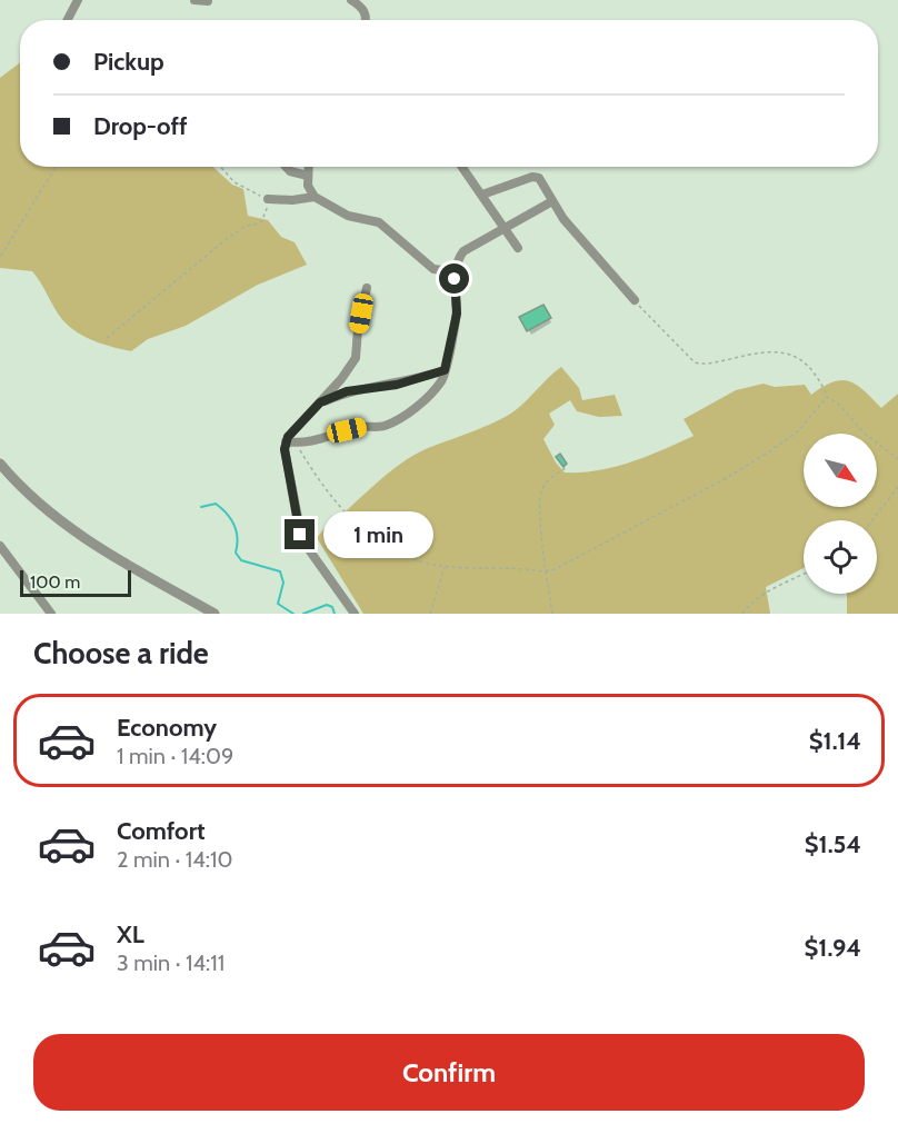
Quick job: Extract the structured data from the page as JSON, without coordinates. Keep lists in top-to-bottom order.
{
  "scale_bar": "100 m",
  "north": "bottom right",
  "page": {
    "banner": ["Pickup", "Drop-off"],
    "bubble": "1 min",
    "scale": "100 m",
    "heading": "Choose a ride",
    "list": [
      {
        "name": "Economy",
        "note": "1 min · 14:09",
        "value": "$1.14"
      },
      {
        "name": "Comfort",
        "note": "2 min · 14:10",
        "value": "$1.54"
      },
      {
        "name": "XL",
        "note": "3 min · 14:11",
        "value": "$1.94"
      }
    ],
    "buttons": "Confirm"
  }
}
